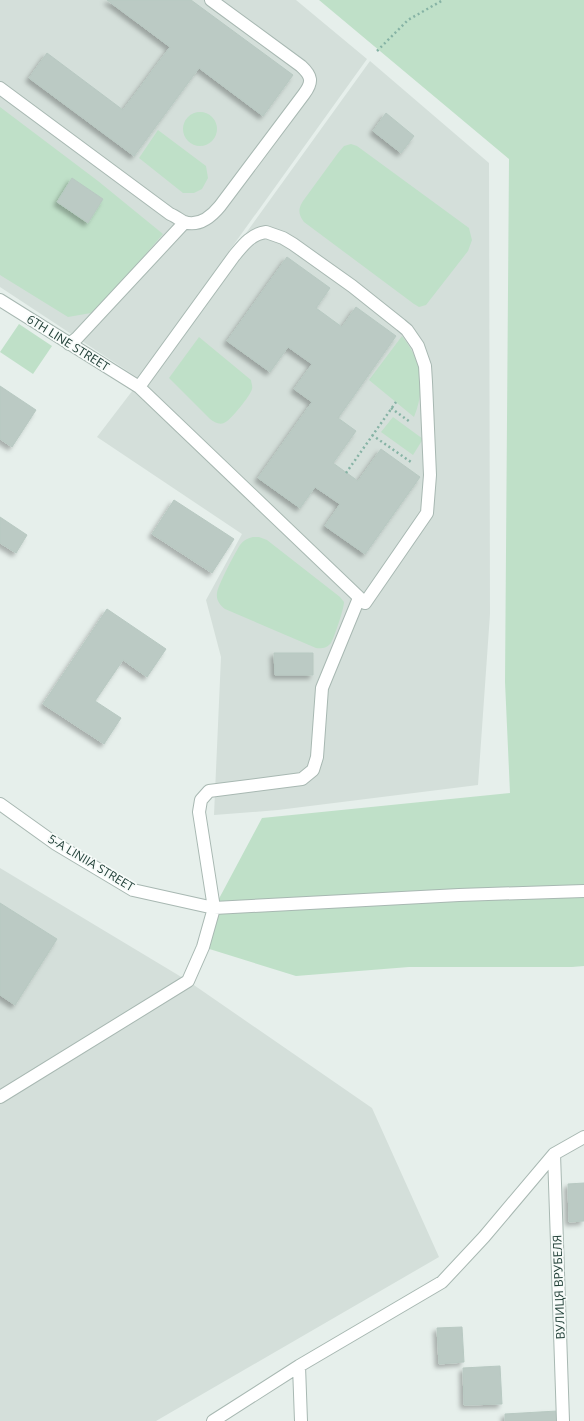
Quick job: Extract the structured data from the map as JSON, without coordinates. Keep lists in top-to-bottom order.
{
  "streets": {
    "street": ["6TH LINE STREET", "5-A LINIIA STREET", "ВУЛИЦЯ ВРУБЕЛЯ"]
  }
}
